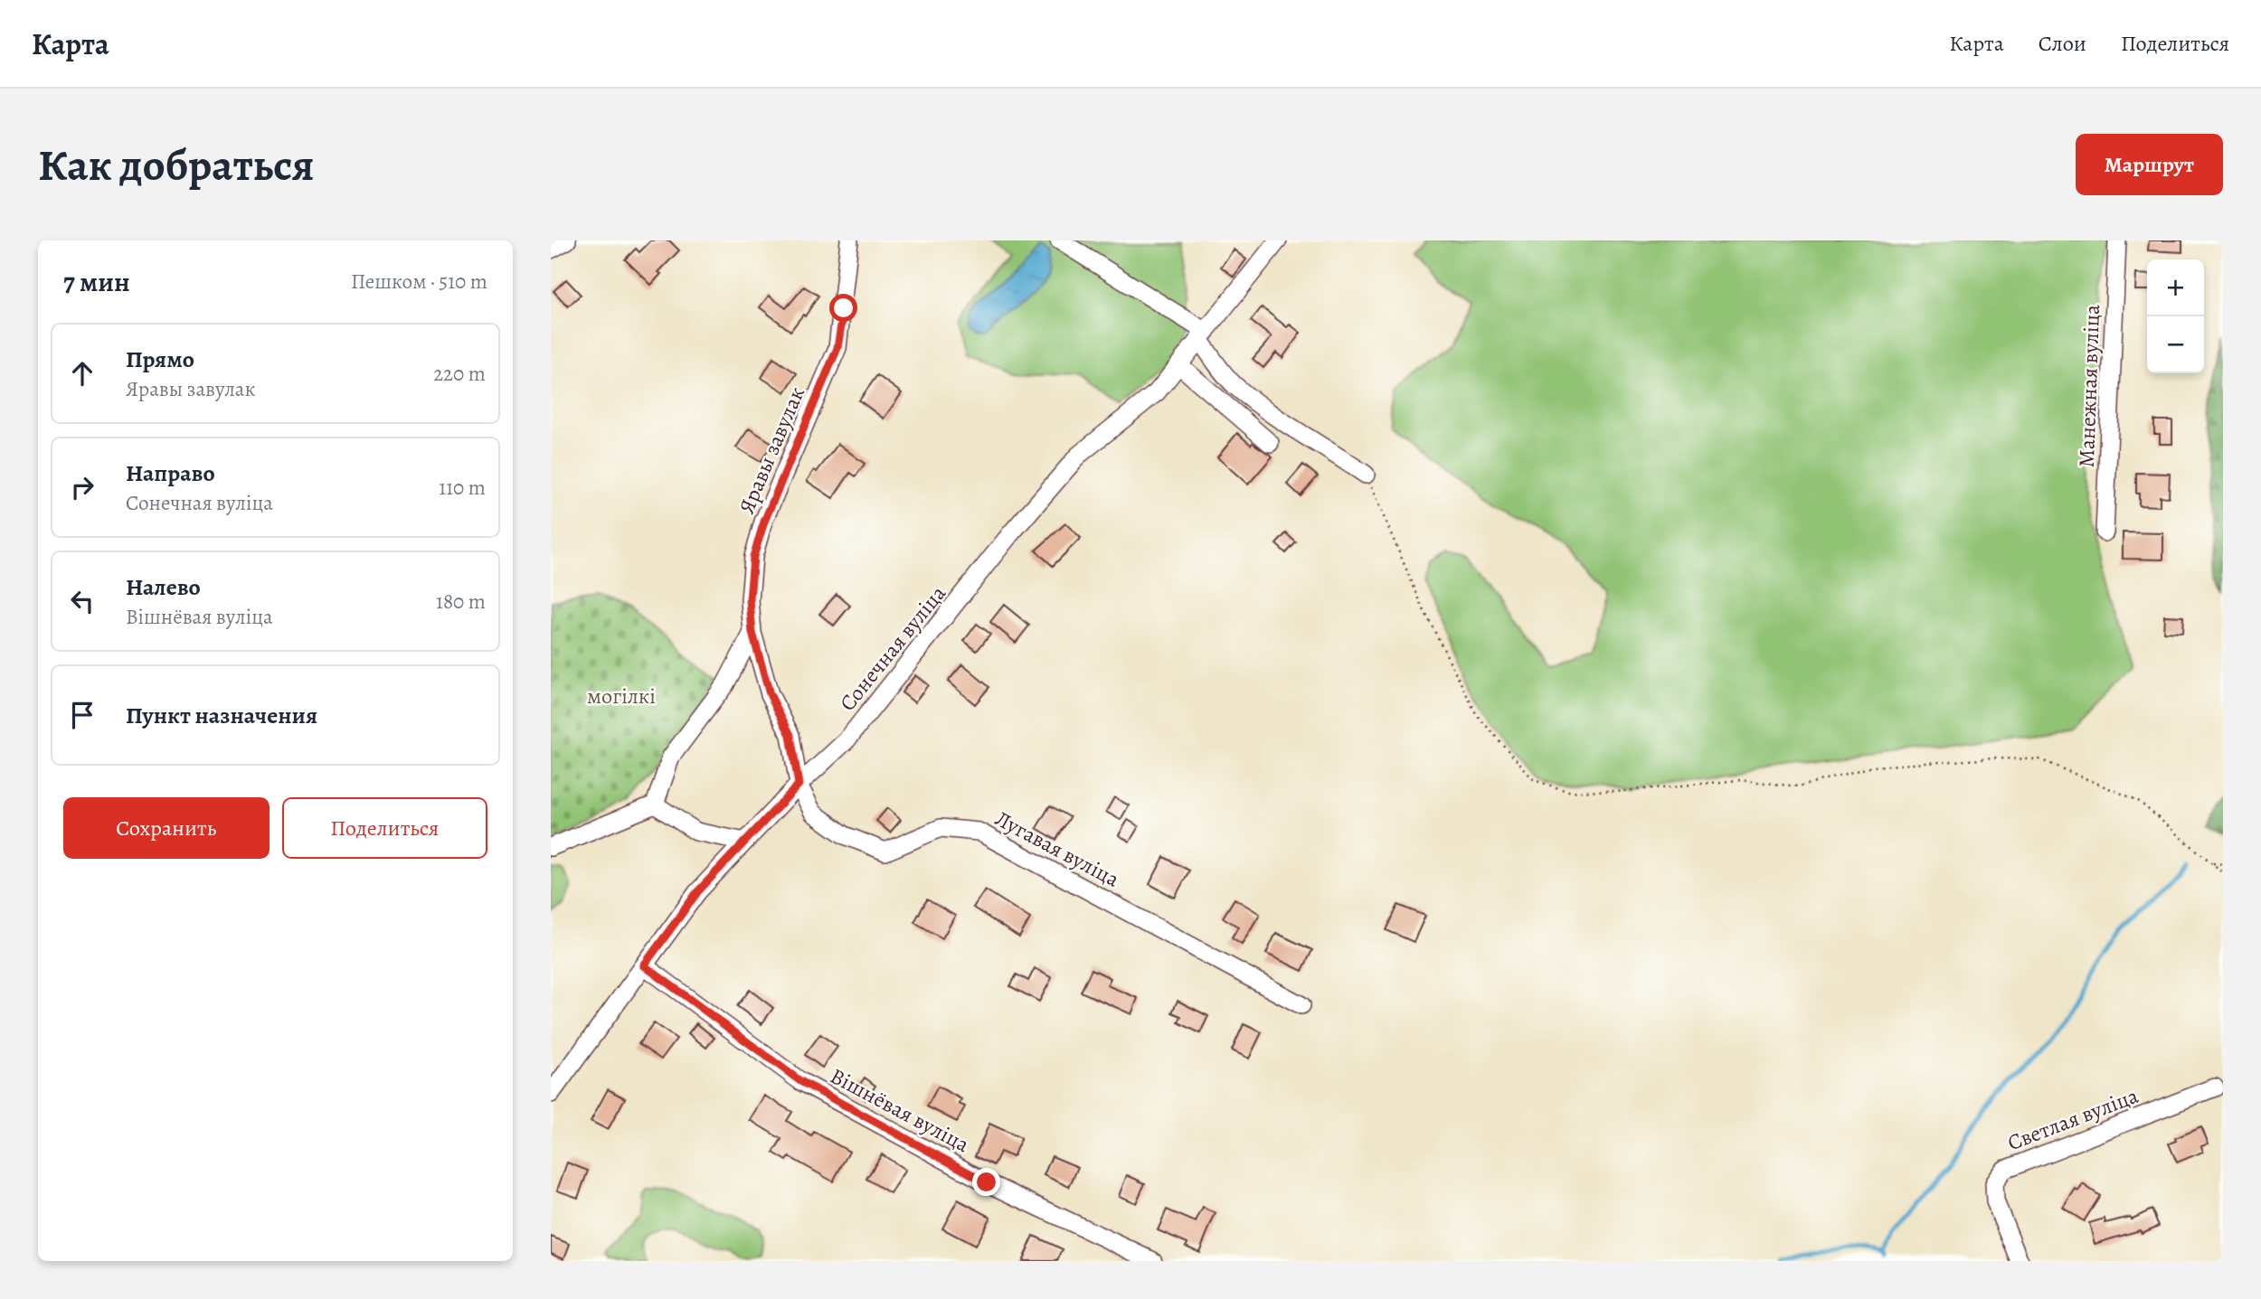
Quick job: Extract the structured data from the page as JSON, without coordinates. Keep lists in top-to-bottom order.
{
  "streets": {
    "street": [
      "Манежная вуліца",
      "Яравы завулак",
      "Сонечная вуліца",
      "Лугавая вуліца",
      "Вішнёвая вуліца",
      "Светлая вуліца"
    ]
  },
  "crossings": [
    ["Яравы завулак", "Сонечная вуліца"],
    ["Яравы завулак", "Лугавая вуліца"],
    ["Сонечная вуліца", "Лугавая вуліца"],
    ["Сонечная вуліца", "Вішнёвая вуліца"]
  ],
  "parks": ["могілкі"],
  "page": {
    "header": "Карта",
    "nav": ["Карта", "Слои", "Поделиться"],
    "buttons": [
      "Маршрут",
      ["Сохранить", "Поделиться"]
    ],
    "title": "Как добраться",
    "heading": ["7 мин", "Пешком · 510 m"],
    "map_buttons": ["+", "−"],
    "list": [
      ["Прямо", "Яравы завулак", "220 m"],
      ["Направо", "Сонечная вуліца", "110 m"],
      ["Налево", "Вішнёвая вуліца", "180 m"],
      "Пункт назначения"
    ]
  }
}
